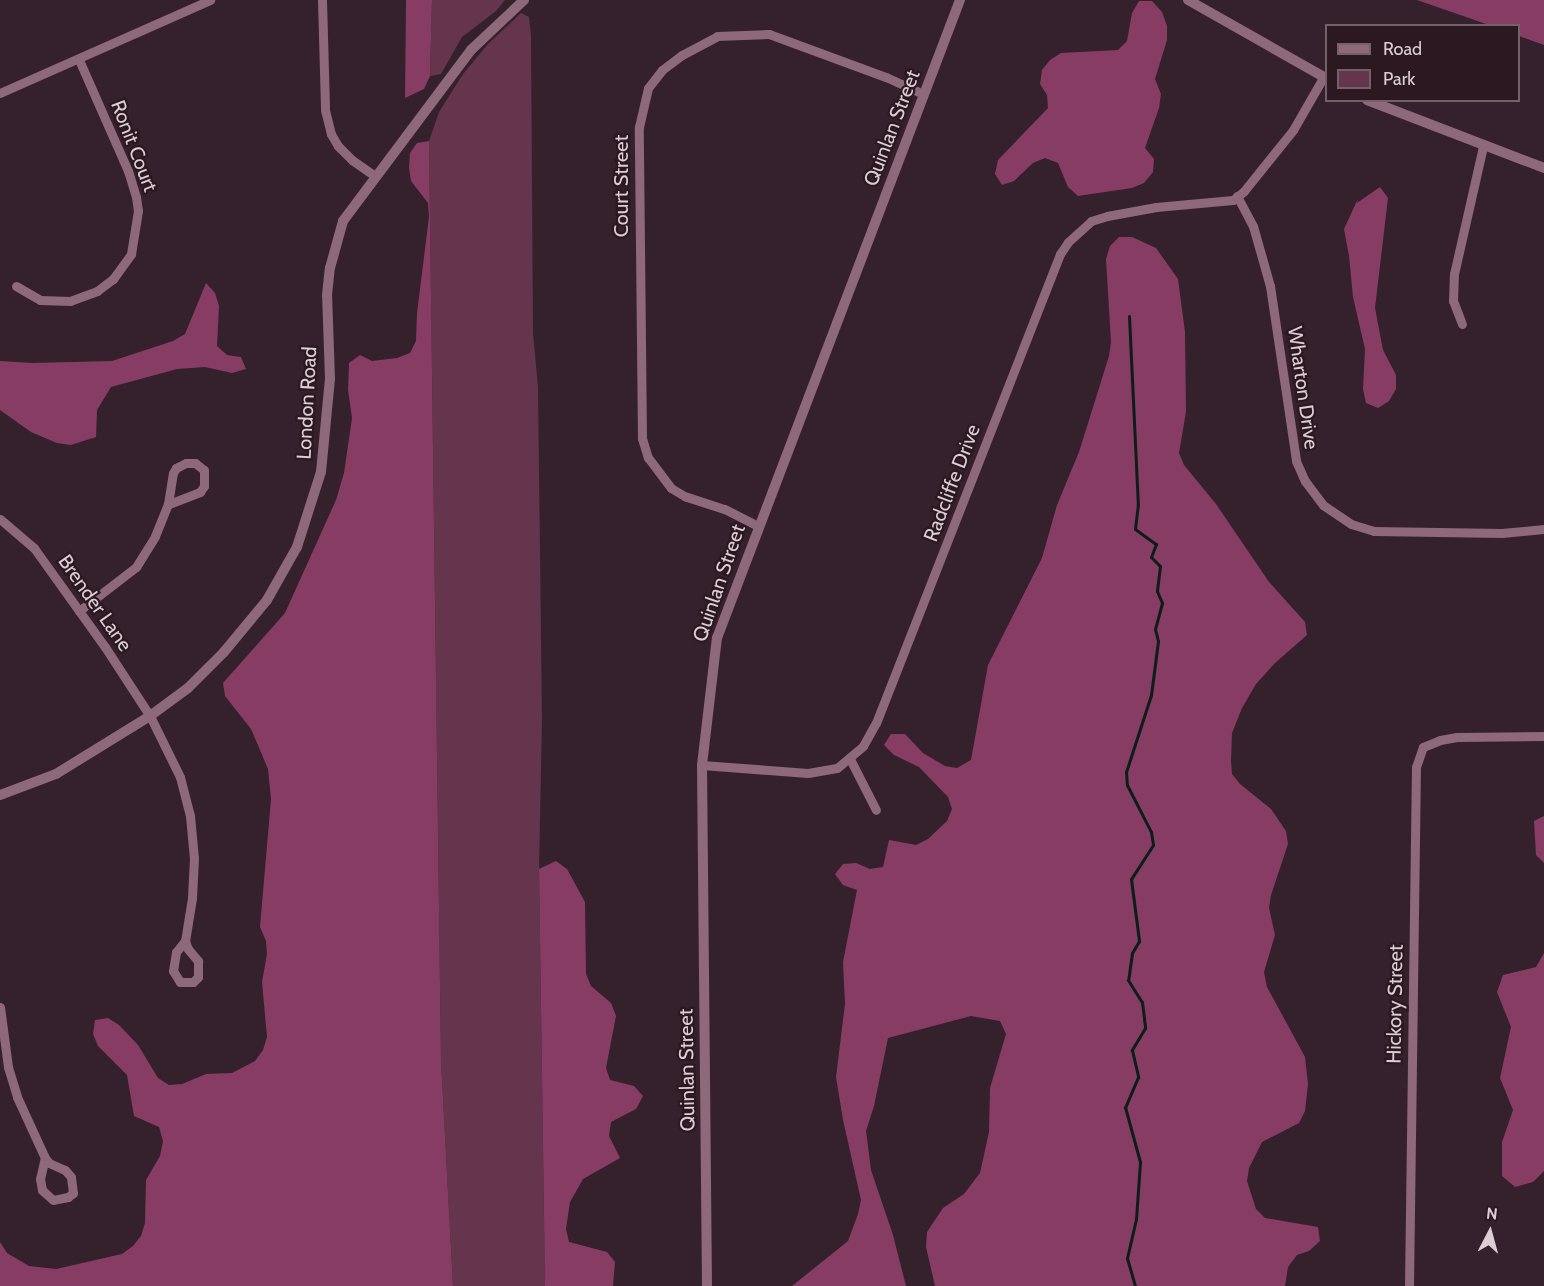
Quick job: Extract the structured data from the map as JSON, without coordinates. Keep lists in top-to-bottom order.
{
  "streets": {
    "street": [
      "Quinlan Street",
      "Ronit Court",
      "Court Street",
      "Wharton Drive",
      "London Road",
      "Radcliffe Drive",
      "Brender Lane",
      "Hickory Street"
    ]
  },
  "crossings": [
    ["Quinlan Street", "Court Street"],
    ["Quinlan Street", "Radcliffe Drive"],
    ["Wharton Drive", "Radcliffe Drive"],
    ["London Road", "Brender Lane"]
  ],
  "legend": ["Road", "Park"],
  "north": "top"
}
